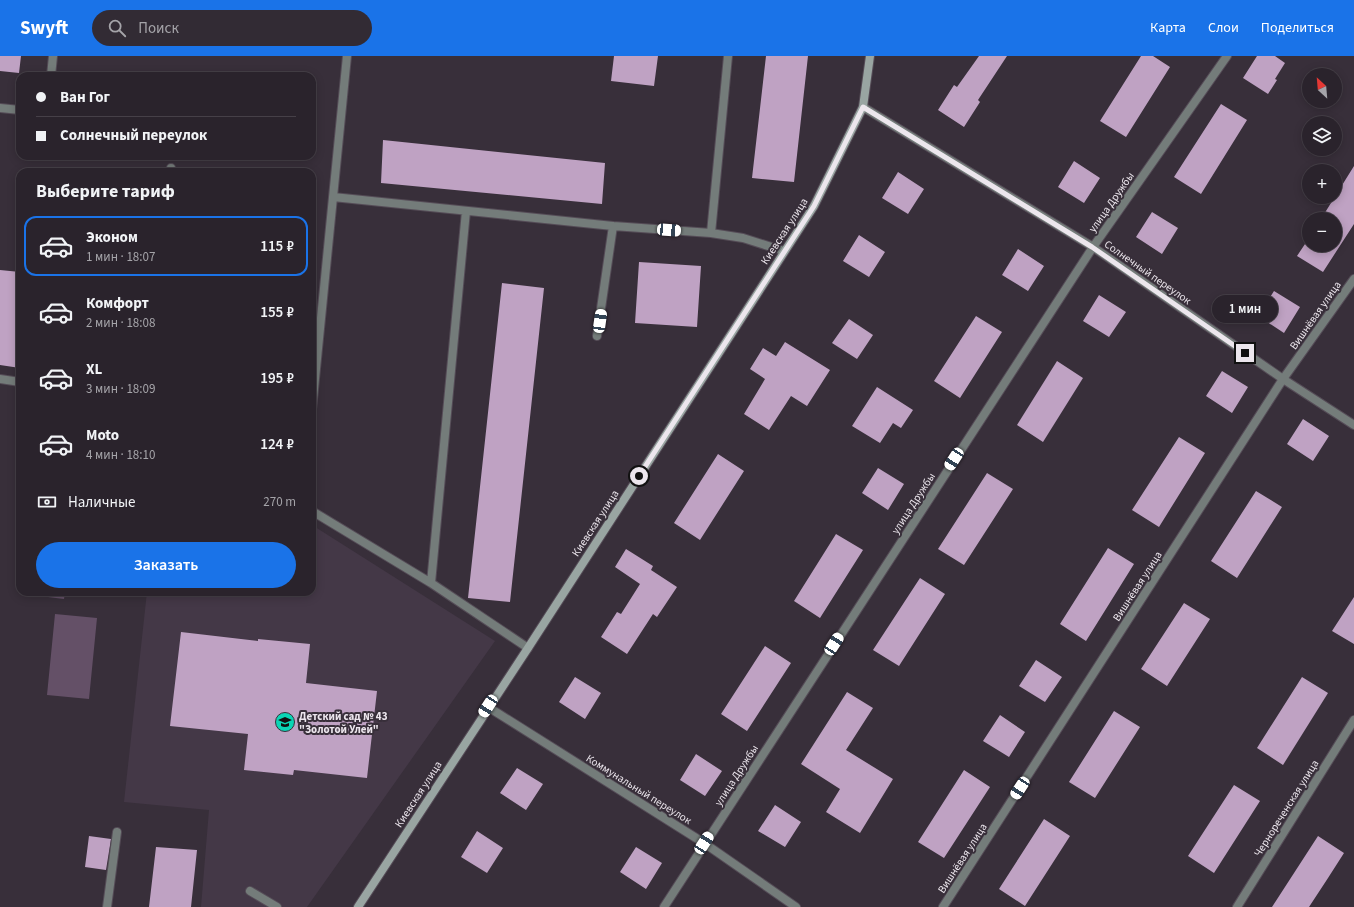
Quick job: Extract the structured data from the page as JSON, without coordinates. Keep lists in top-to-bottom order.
{
  "streets": {
    "main road": ["Киевская улица"],
    "street": [
      "улица Дружбы",
      "Солнечный переулок",
      "Вишнёвая улица",
      "Коммунальный переулок",
      "Чернореченская улица"
    ]
  },
  "crossings": [
    ["улица Дружбы", "Солнечный переулок"],
    ["улица Дружбы", "Коммунальный переулок"],
    ["Киевская улица", "Солнечный переулок"],
    ["Киевская улица", "Коммунальный переулок"],
    ["Солнечный переулок", "Вишнёвая улица"]
  ],
  "places": {
    "school or university": ["Детский сад № 43 \"Золотой Улей\""]
  },
  "north": "top left",
  "page": {
    "header": "Swyft",
    "search": "Поиск",
    "nav": ["Карта", "Слои", "Поделиться"],
    "map_buttons": ["+", "−"],
    "banner": ["Ван Гог", "Солнечный переулок"],
    "heading": "Выберите тариф",
    "list": [
      {
        "name": "Эконом",
        "note": "1 мин · 18:07",
        "value": "115 ₽"
      },
      {
        "name": "Комфорт",
        "note": "2 мин · 18:08",
        "value": "155 ₽"
      },
      {
        "name": "XL",
        "note": "3 мин · 18:09",
        "value": "195 ₽"
      },
      {
        "name": "Moto",
        "note": "4 мин · 18:10",
        "value": "124 ₽"
      }
    ],
    "bubble": "1 мин",
    "pay": ["Наличные", "270 m"],
    "buttons": "Заказать"
  }
}
